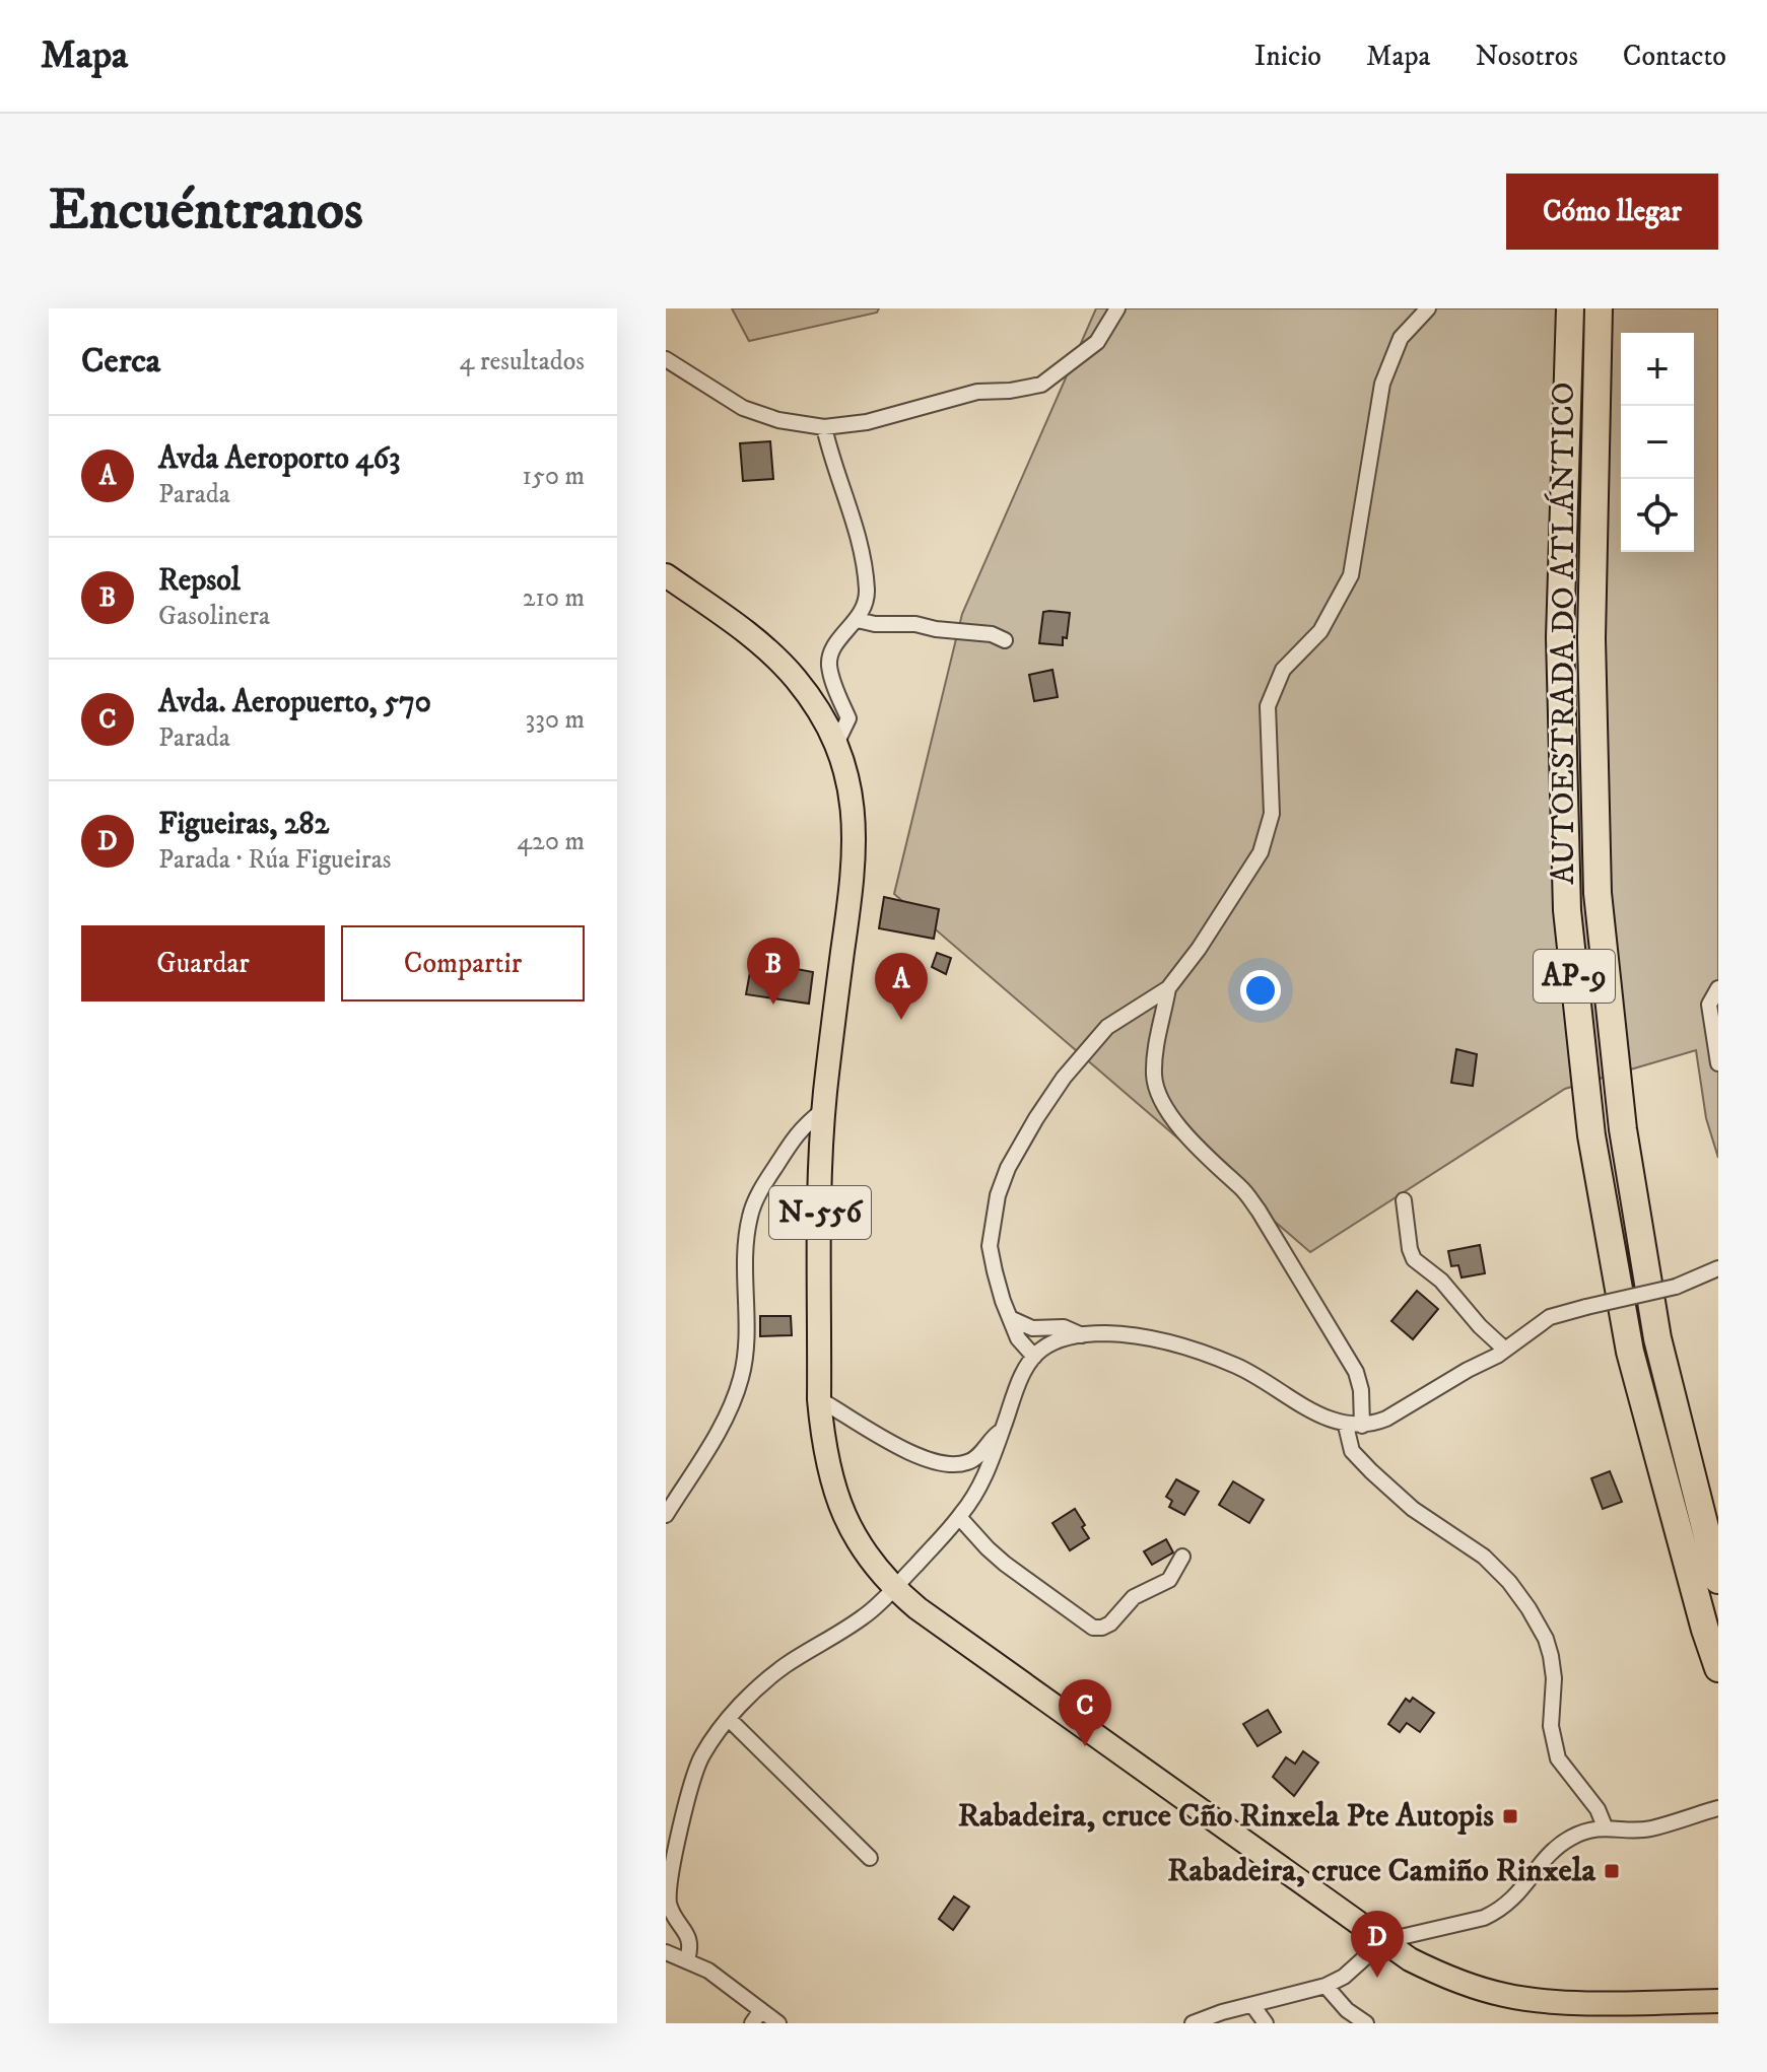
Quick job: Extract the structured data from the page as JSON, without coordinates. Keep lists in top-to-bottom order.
{
  "streets": {
    "highway": ["AUTOESTRADA DO ATLÁNTICO", "AP-9"],
    "main road": ["N-556"]
  },
  "places": {
    "transit": ["Rabadeira, cruce Cño Rinxela Pte Autopis", "Rabadeira, cruce Camiño Rinxela"]
  },
  "page": {
    "header": "Mapa",
    "nav": [
      "Inicio",
      "Mapa",
      "Nosotros",
      "Contacto"
    ],
    "buttons": [
      "Cómo llegar",
      ["Guardar", "Compartir"]
    ],
    "title": "Encuéntranos",
    "heading": ["Cerca", "4 resultados"],
    "map_buttons": ["+", "−"],
    "list": [
      {
        "mark": "A",
        "name": "Avda Aeroporto 463",
        "note": "Parada",
        "value": "150 m"
      },
      {
        "mark": "B",
        "name": "Repsol",
        "note": "Gasolinera",
        "value": "210 m"
      },
      {
        "mark": "C",
        "name": "Avda. Aeropuerto, 570",
        "note": "Parada",
        "value": "330 m"
      },
      {
        "mark": "D",
        "name": "Figueiras, 282",
        "note": "Parada · Rúa Figueiras",
        "value": "420 m"
      }
    ],
    "pins": [
      "B",
      "A",
      "C",
      "D"
    ]
  }
}
